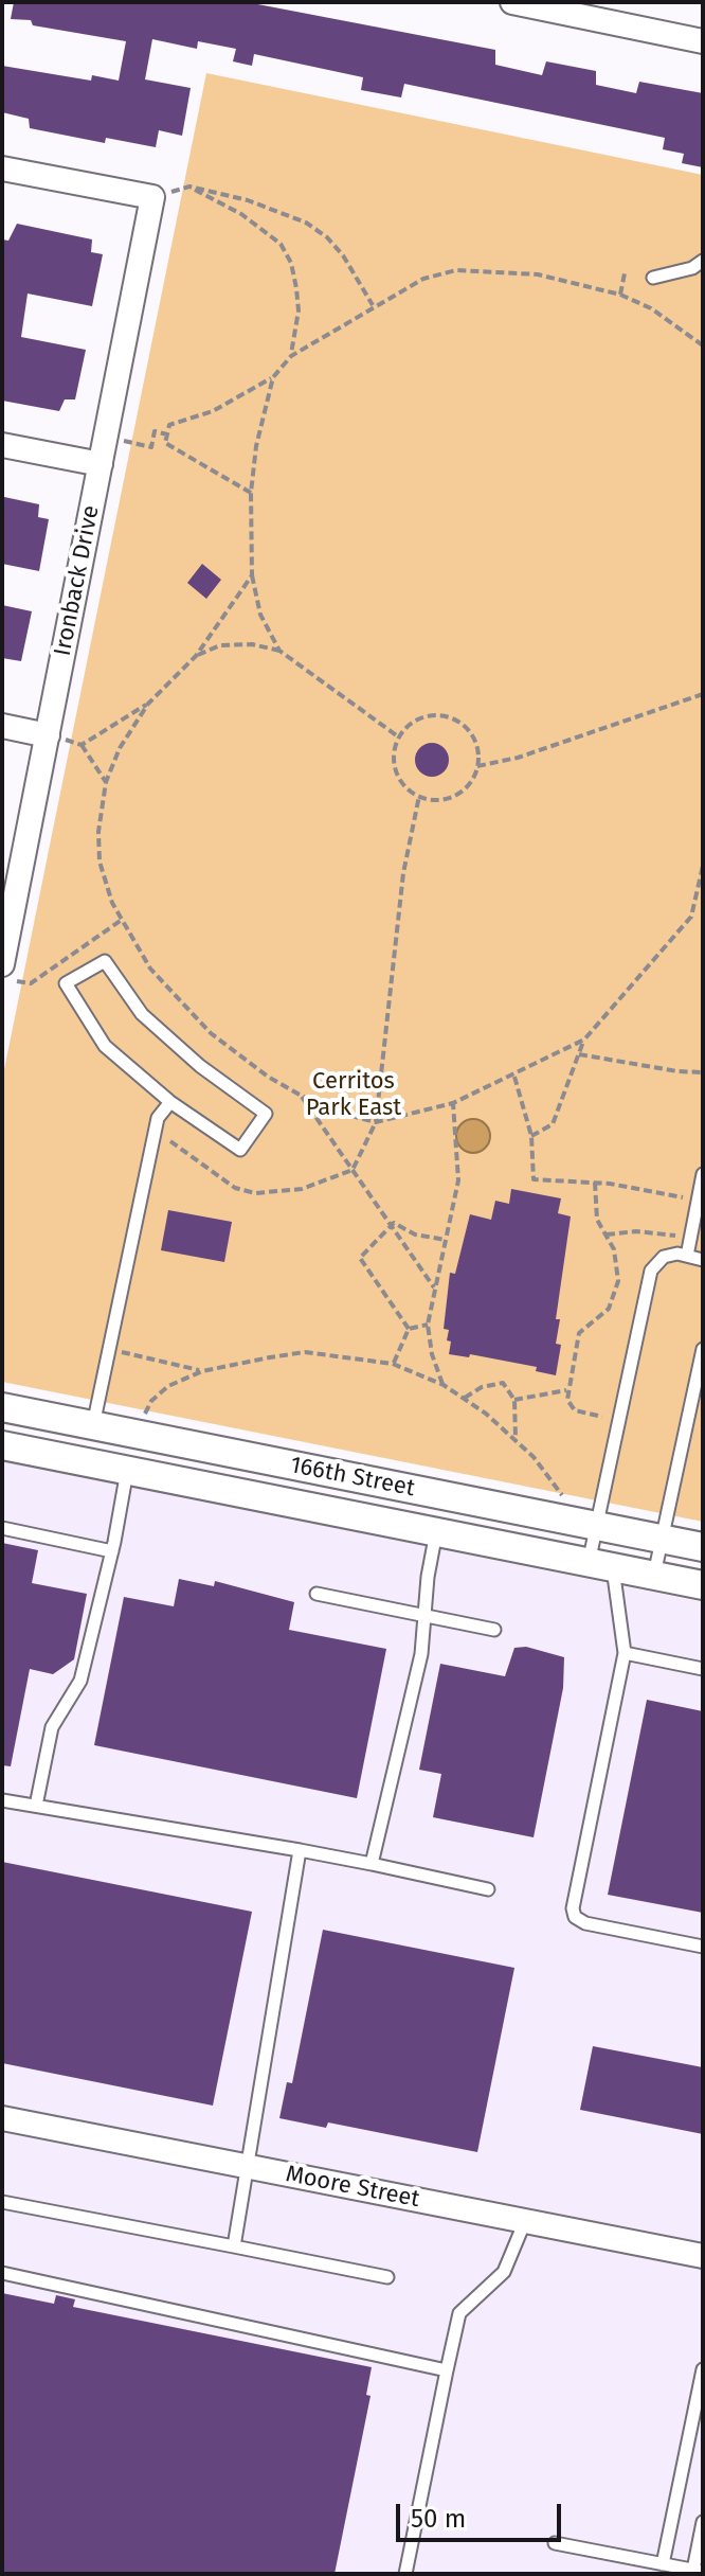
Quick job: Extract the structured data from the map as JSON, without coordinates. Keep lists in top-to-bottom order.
{
  "streets": {
    "street": ["Ironback Drive", "166th Street", "Moore Street"]
  },
  "parks": ["Cerritos Park East"],
  "scale_bar": "50 m"
}
